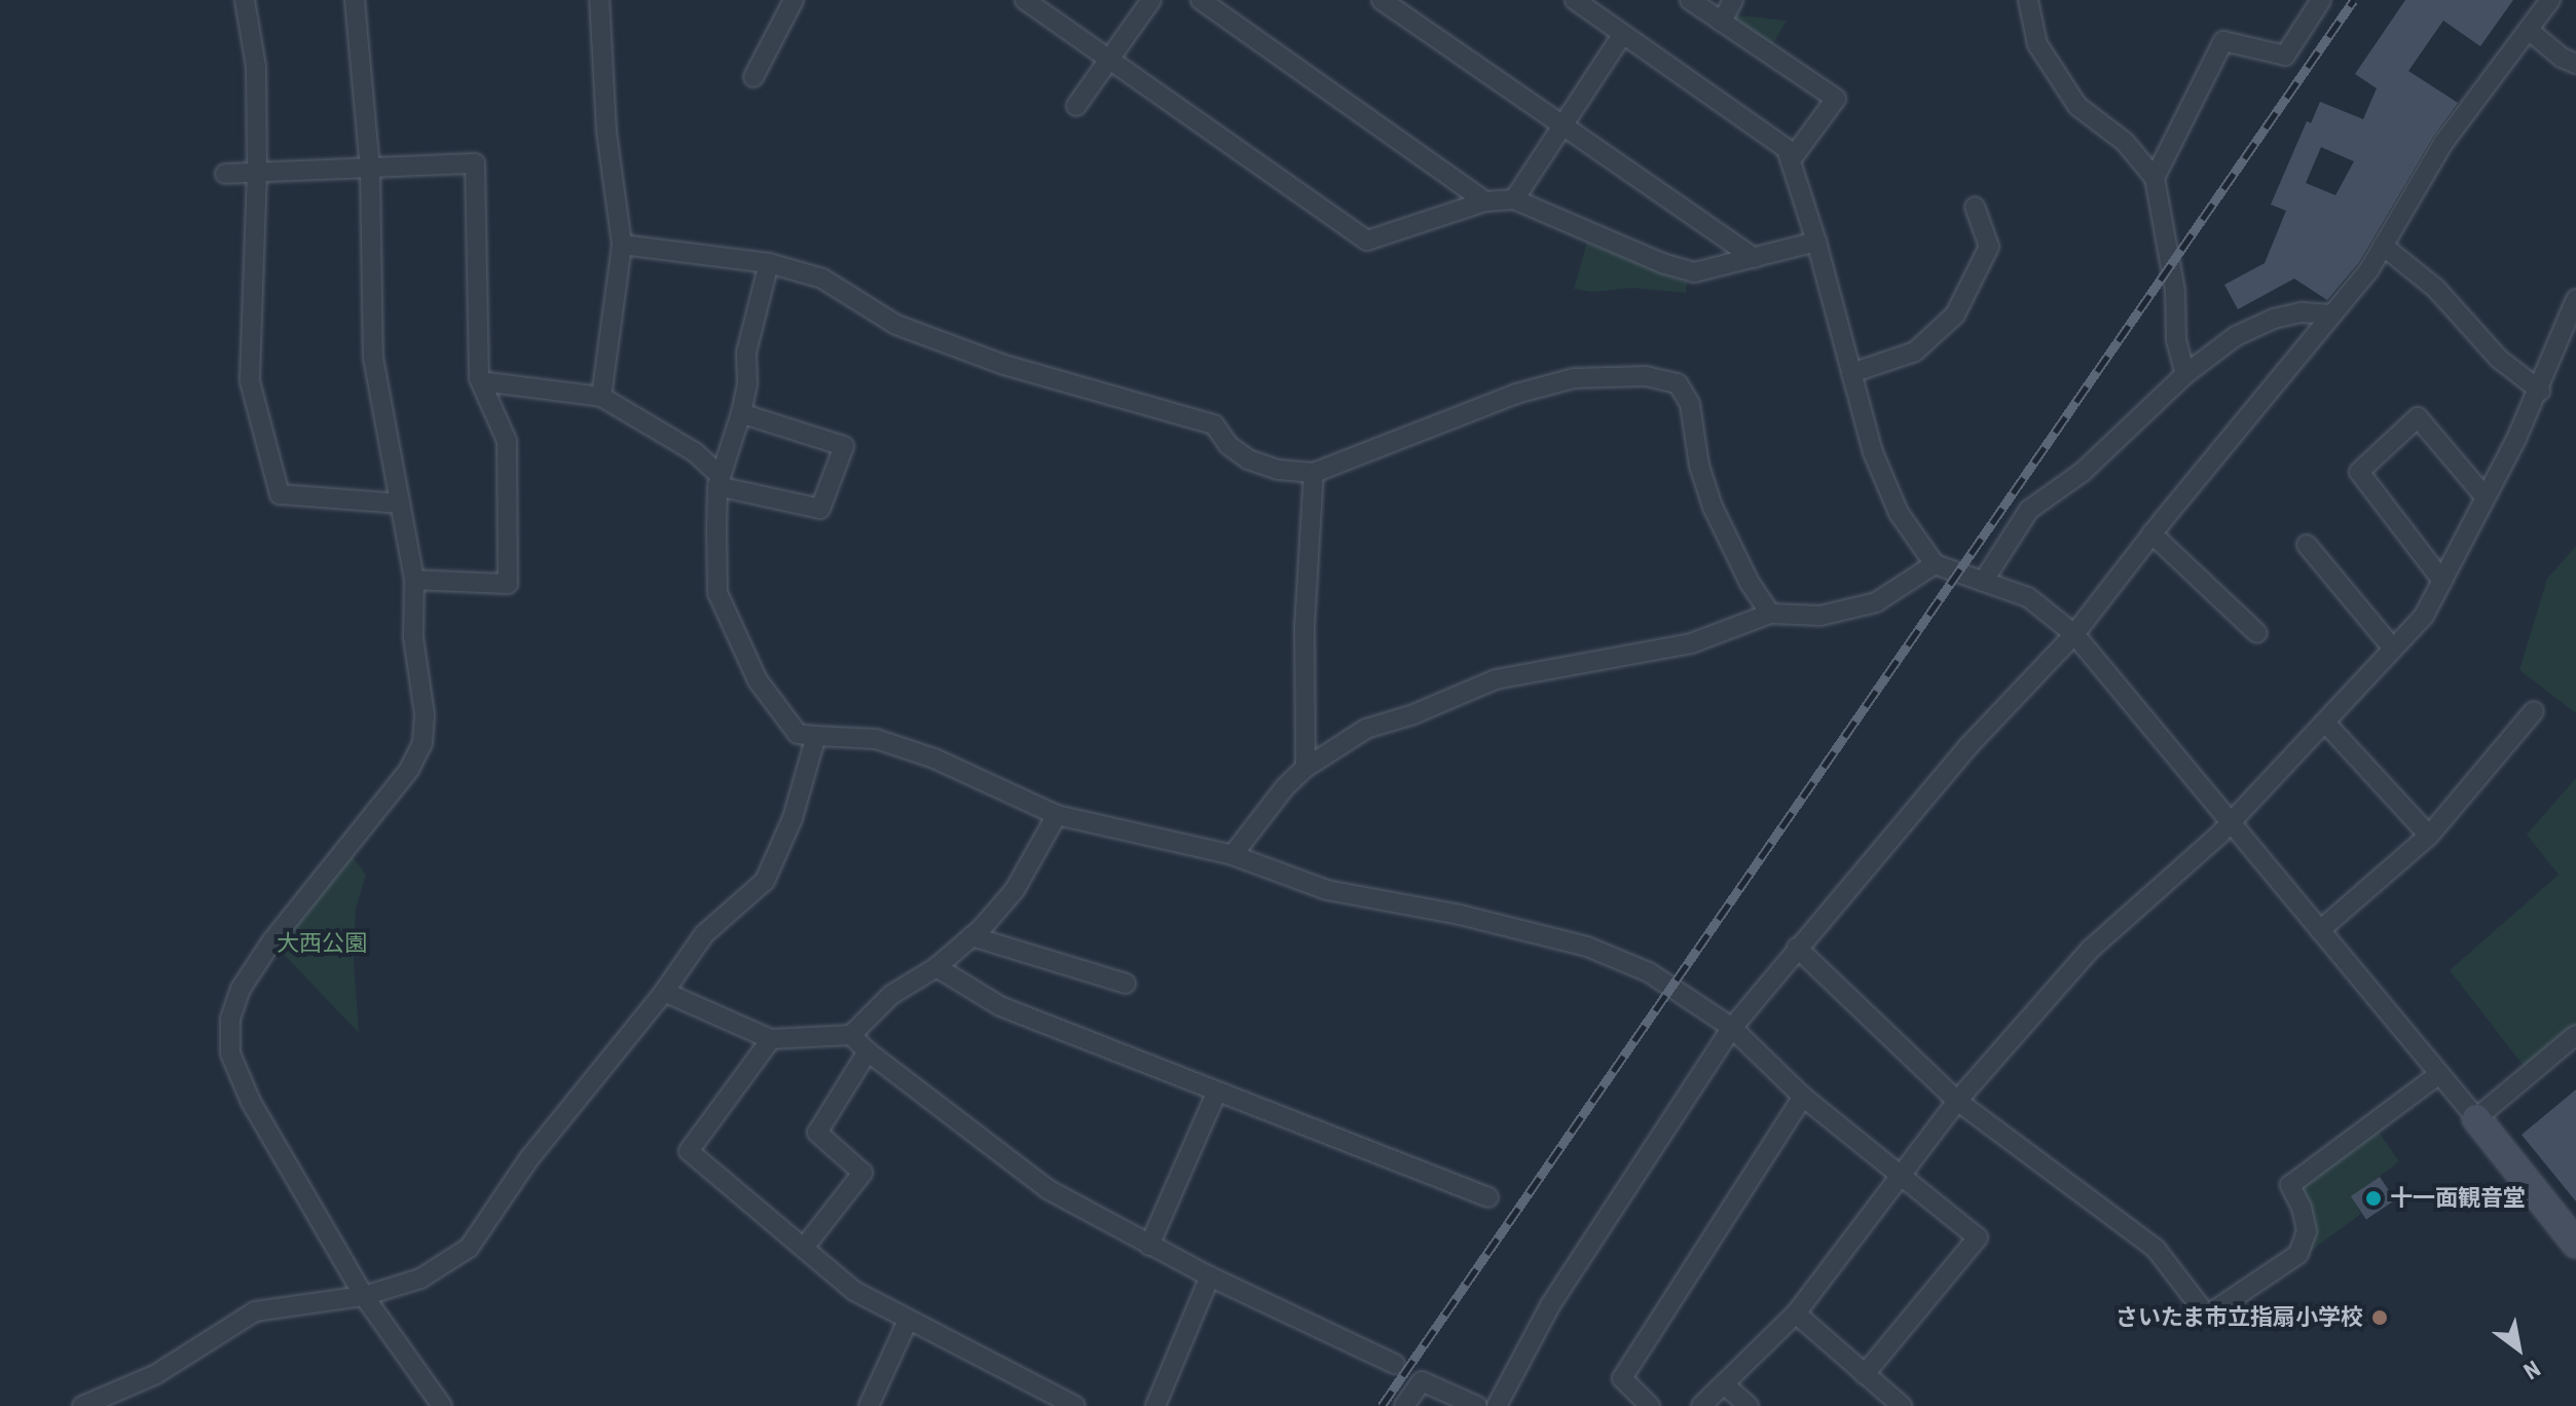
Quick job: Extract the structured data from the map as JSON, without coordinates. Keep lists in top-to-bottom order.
{
  "parks": ["大西公園"],
  "places": ["十一面観音堂", "さいたま市立指扇小学校"],
  "north": "bottom right"
}
